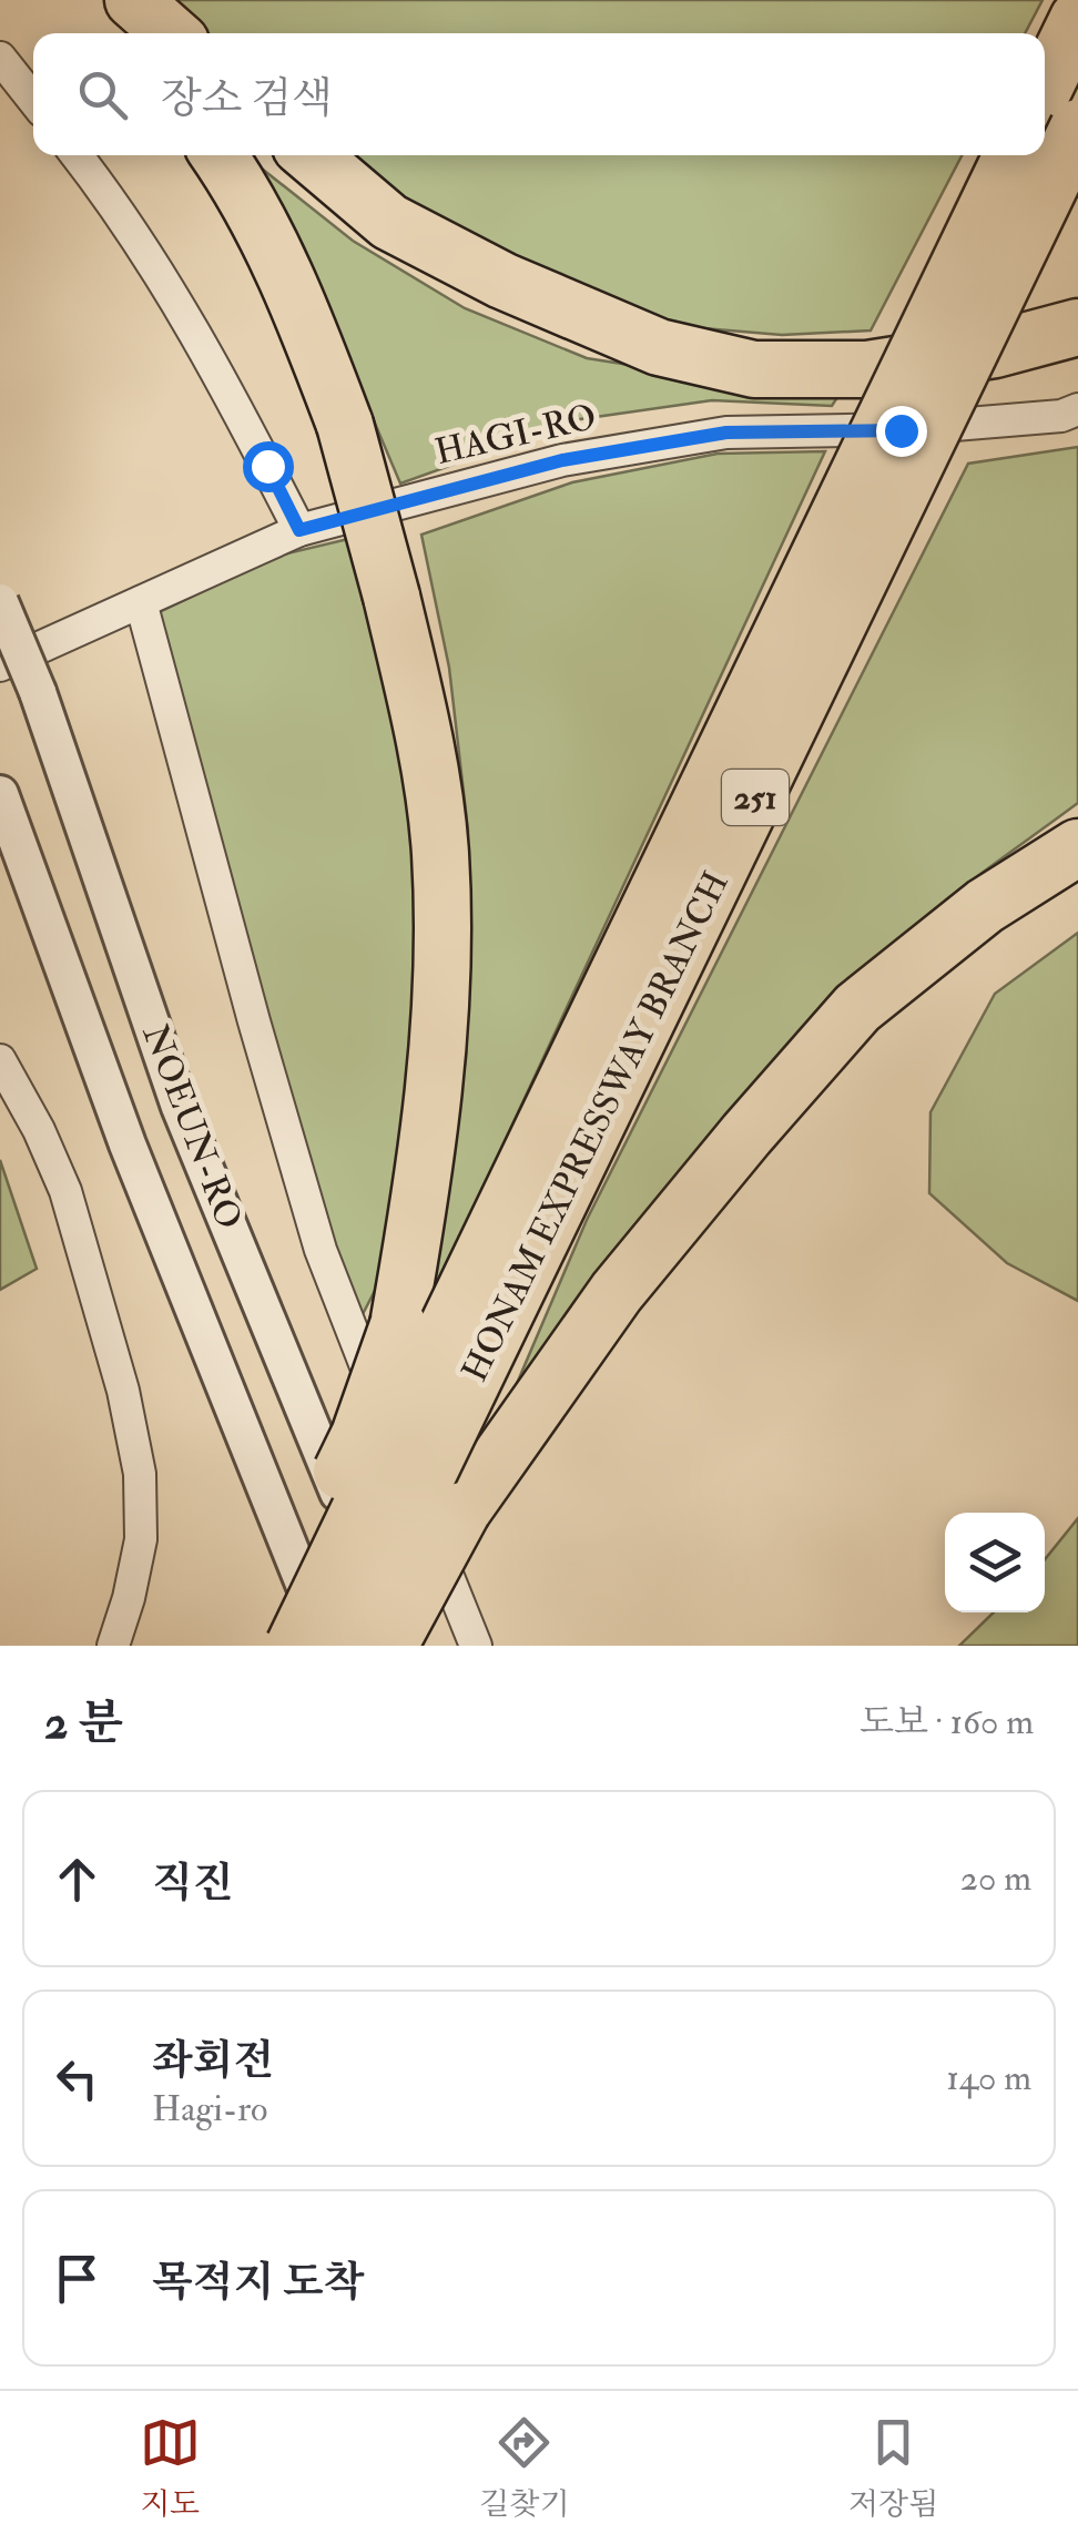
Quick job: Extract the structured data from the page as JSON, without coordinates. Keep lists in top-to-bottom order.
{
  "streets": {
    "highway": ["251", "HONAM EXPRESSWAY BRANCH"],
    "street": ["HAGI-RO", "NOEUN-RO"]
  },
  "page": {
    "search": "장소 검색",
    "heading": ["2 분", "도보 · 160 m"],
    "list": [
      ["직진", "20 m"],
      ["좌회전", "Hagi-ro", "140 m"],
      "목적지 도착"
    ],
    "nav": ["지도", "길찾기", "저장됨"]
  }
}
